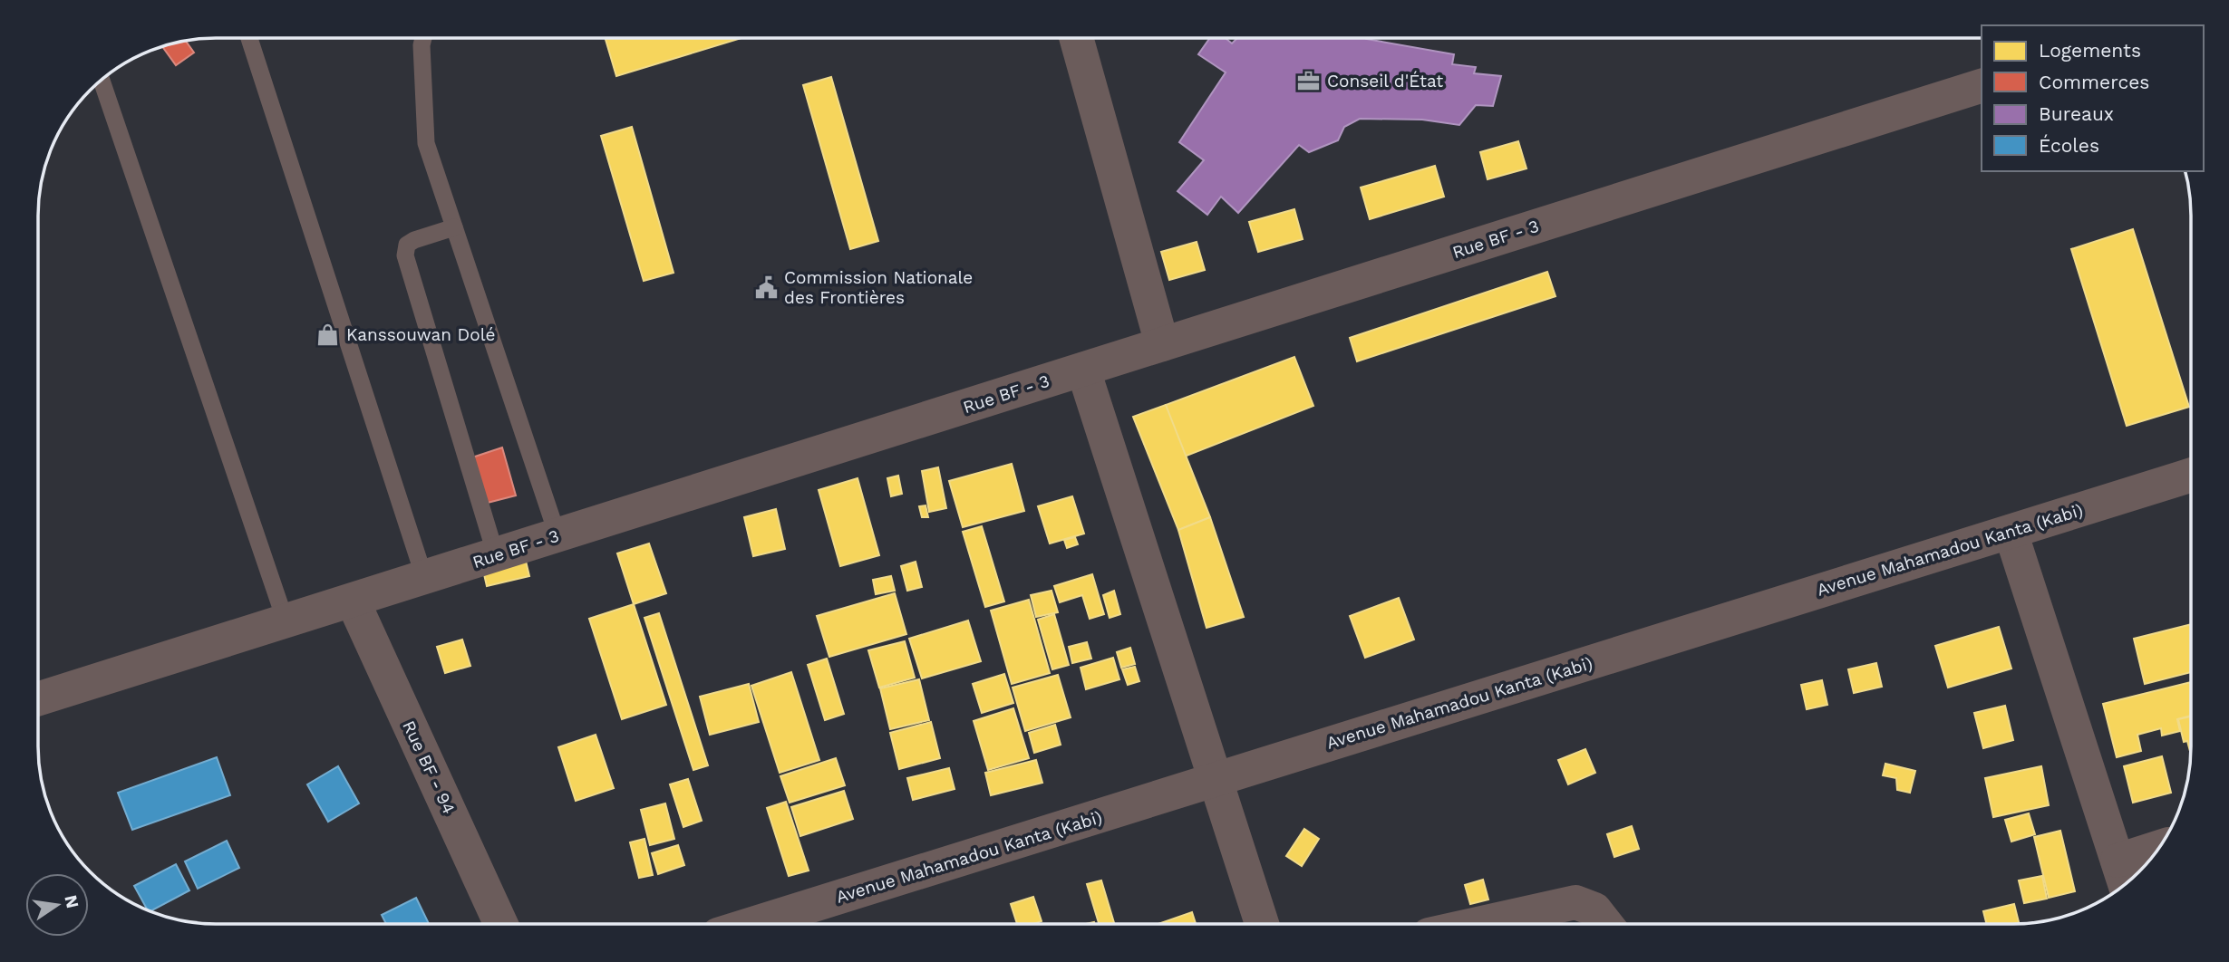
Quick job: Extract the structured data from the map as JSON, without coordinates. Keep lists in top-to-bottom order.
{
  "streets": {
    "street": ["Rue BF - 3", "Avenue Mahamadou Kanta (Kabi)", "Rue BF - 94"]
  },
  "crossings": [
    ["Rue BF - 3", "Rue BF - 94"]
  ],
  "places": {
    "office": ["Conseil d'État"],
    "public building": ["Commission Nationale des Frontières"],
    "shop": ["Kanssouwan Dolé"]
  },
  "legend": [
    "Logements",
    "Commerces",
    "Bureaux",
    "Écoles"
  ],
  "north": "right"
}
